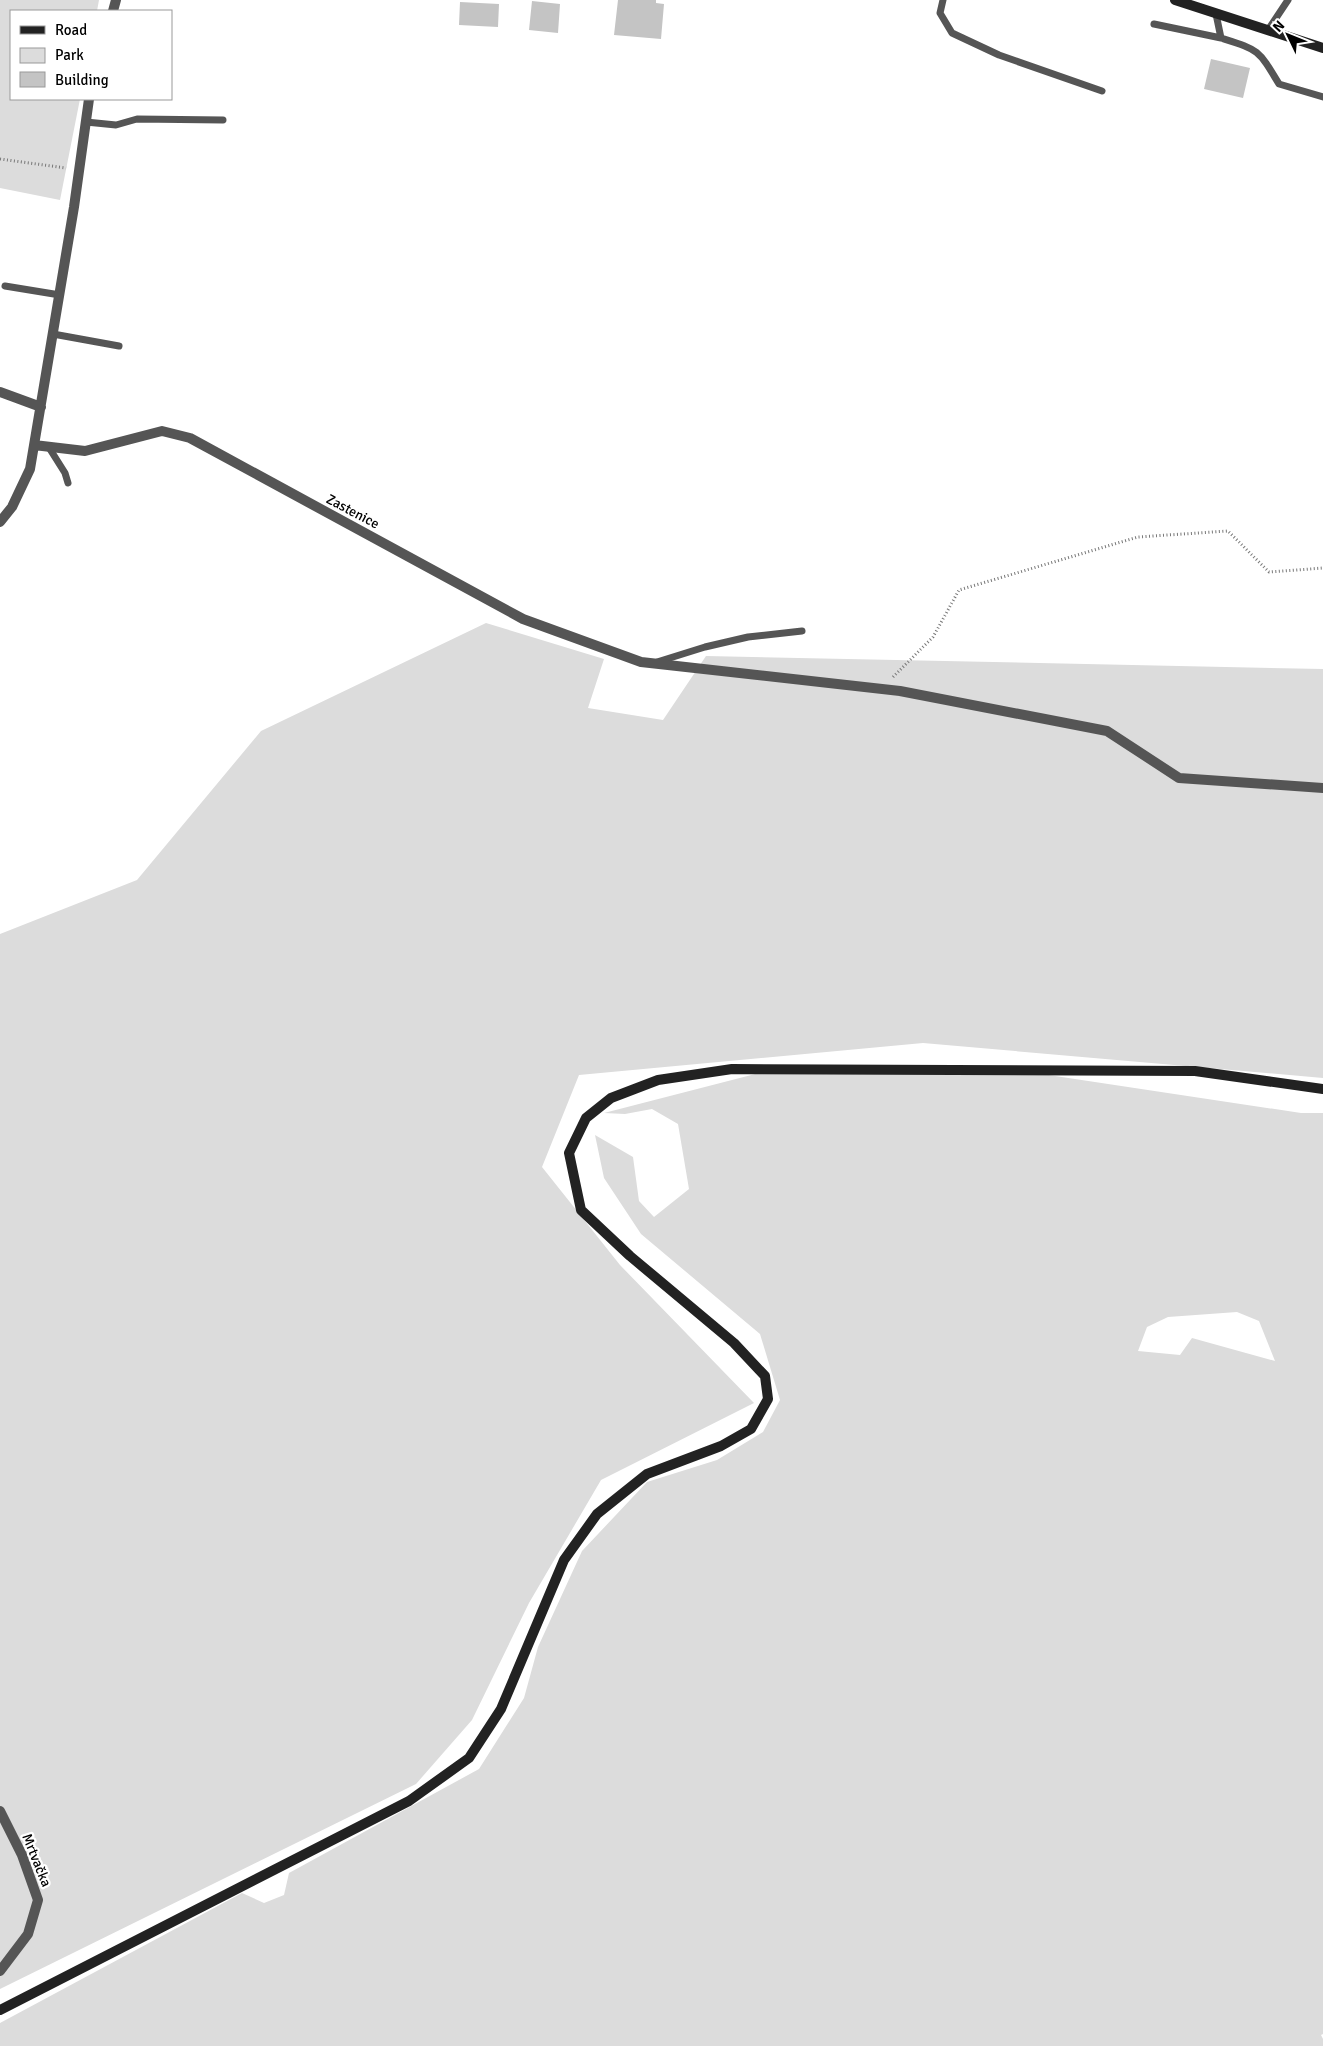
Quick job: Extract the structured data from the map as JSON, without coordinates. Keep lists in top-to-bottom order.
{
  "streets": {
    "street": ["Zastenice", "Mrtvačka"]
  },
  "legend": ["Road", "Park", "Building"],
  "north": "top left"
}
